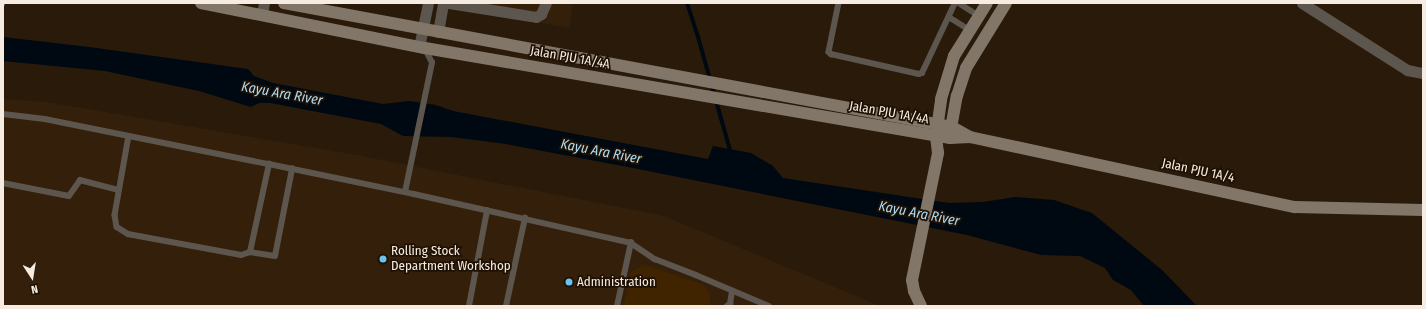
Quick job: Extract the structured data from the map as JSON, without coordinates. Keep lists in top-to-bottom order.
{
  "streets": {
    "street": ["Jalan PJU 1A/4A", "Jalan PJU 1A/4"]
  },
  "crossings": [
    ["Jalan PJU 1A/4A", "Jalan PJU 1A/4"]
  ],
  "water": ["Kayu Ara River"],
  "places": ["Rolling Stock Department Workshop", "Administration"],
  "north": "bottom"
}
